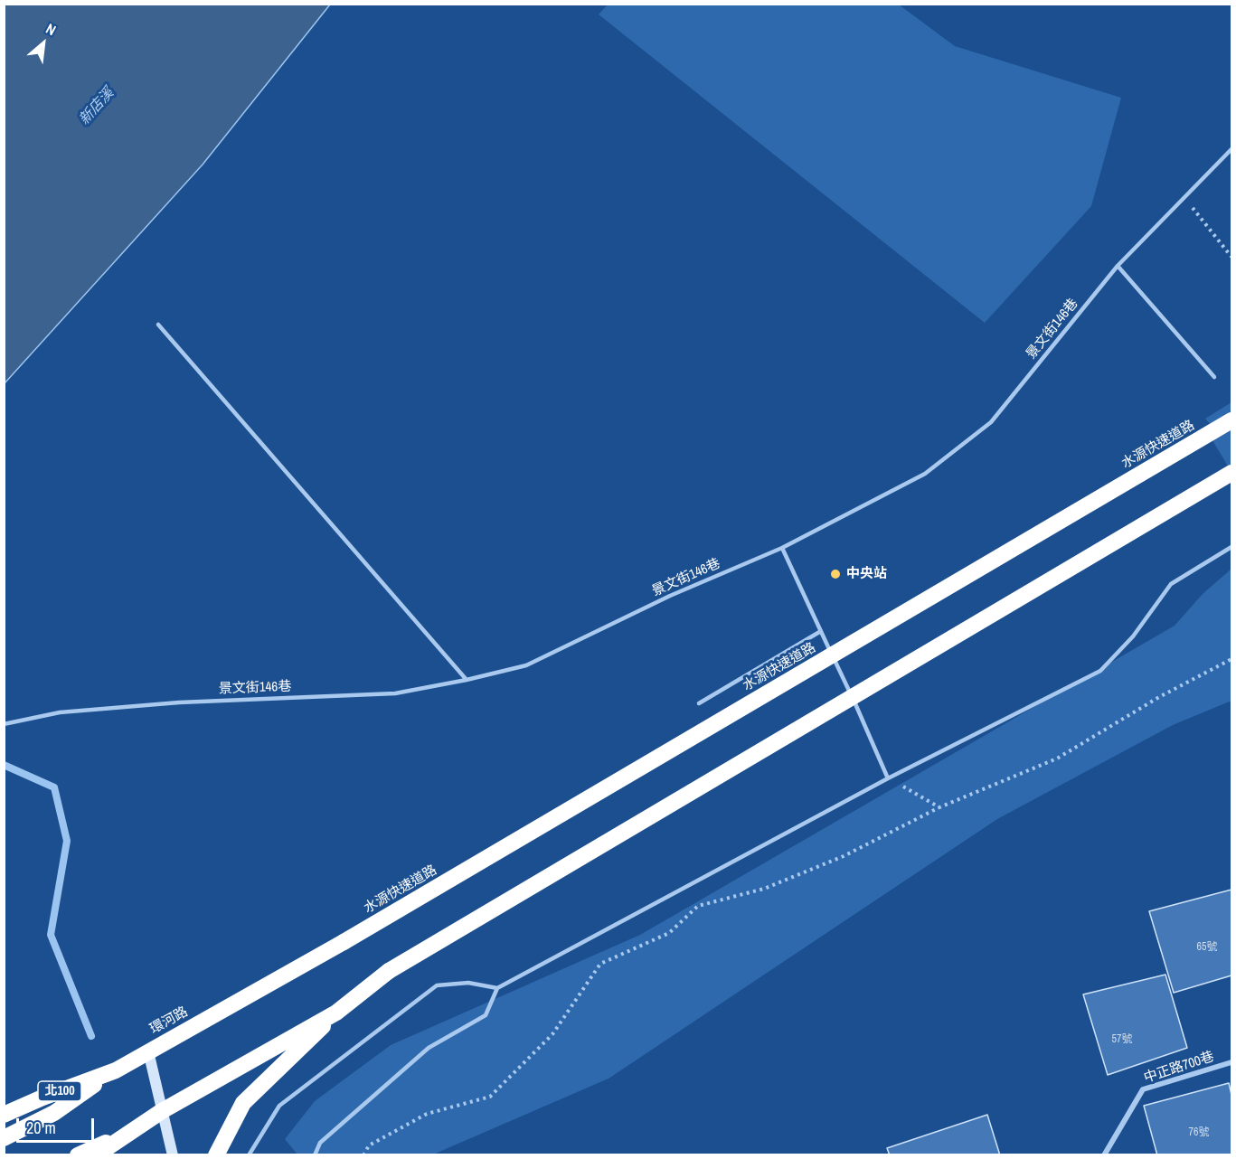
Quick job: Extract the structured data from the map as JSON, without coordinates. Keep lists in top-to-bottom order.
{
  "streets": {
    "highway": ["水源快速道路", "環河路", "北100"],
    "street": ["中正路700巷"],
    "lane": ["景文街146巷"]
  },
  "crossings": [
    ["水源快速道路", "環河路"]
  ],
  "water": ["新店溪"],
  "places": ["中央站"],
  "house_numbers": ["65號", "57號", "76號"],
  "scale_bar": "20 m",
  "north": "top right"
}
